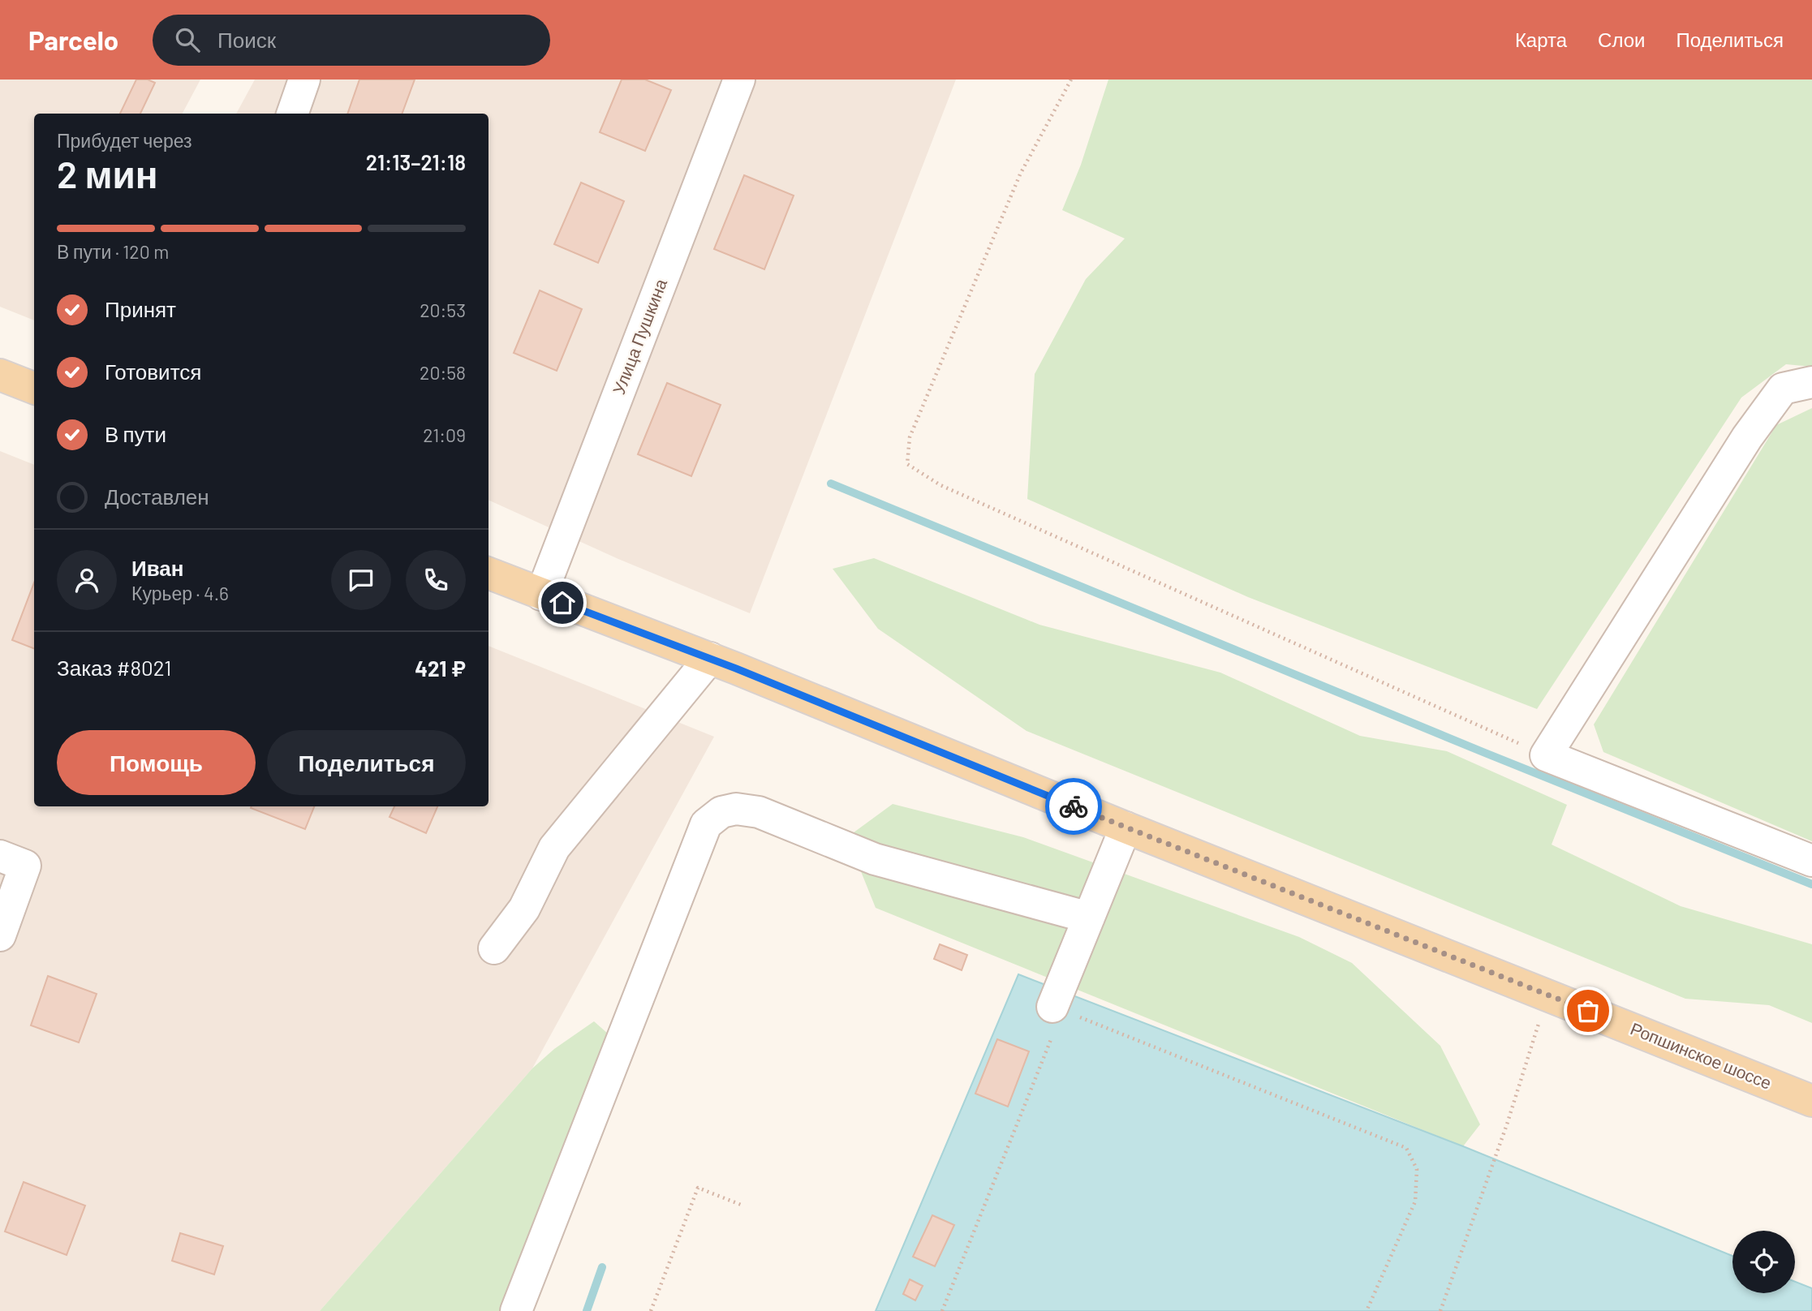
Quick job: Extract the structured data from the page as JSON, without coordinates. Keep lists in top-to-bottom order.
{
  "streets": {
    "main road": ["Ропшинское шоссе"],
    "street": ["Улица Пушкина"]
  },
  "crossings": [
    ["Улица Пушкина", "Ропшинское шоссе"]
  ],
  "page": {
    "header": "Parcelo",
    "search": "Поиск",
    "nav": ["Карта", "Слои", "Поделиться"],
    "heading": ["2 мин", "Прибудет через", "21:13–21:18"],
    "panel": [
      "Иван",
      "Курьер · 4.6",
      "Заказ #8021",
      "421 ₽"
    ],
    "bar": "В пути · 120 m",
    "list": [
      ["Принят", "20:53"],
      ["Готовится", "20:58"],
      ["В пути", "21:09"],
      "Доставлен"
    ],
    "buttons": ["Помощь", "Поделиться"]
  }
}
